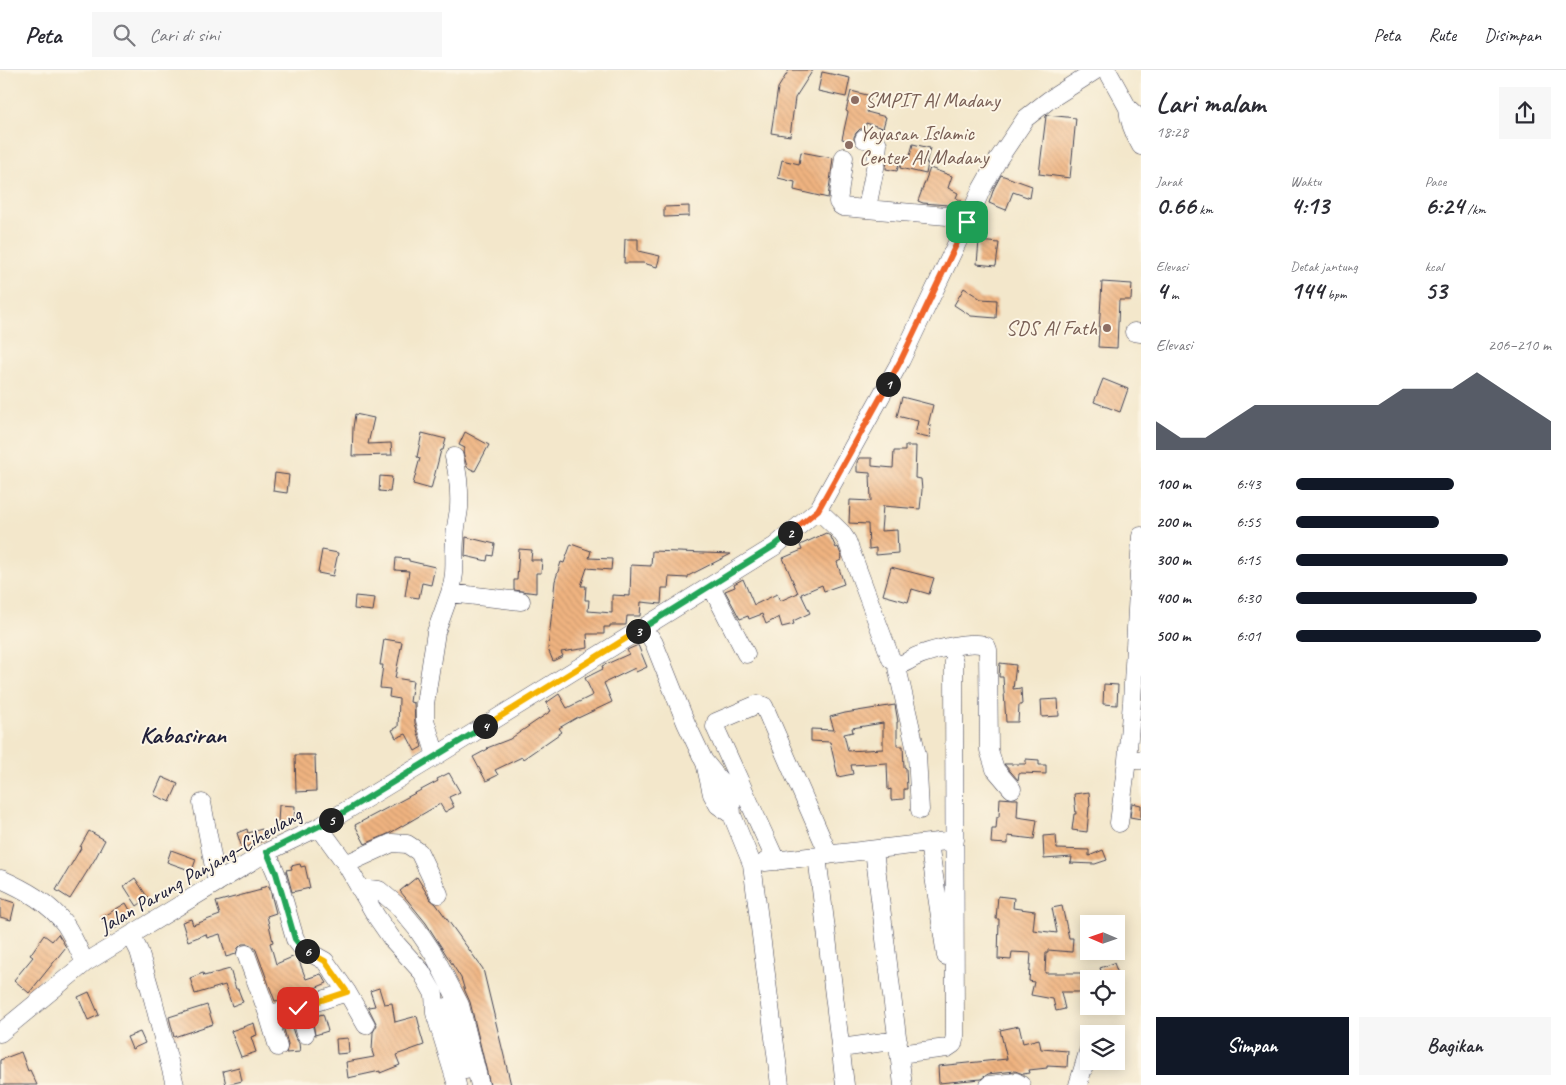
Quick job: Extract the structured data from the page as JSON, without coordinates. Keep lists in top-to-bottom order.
{
  "streets": {
    "street": ["Jalan Parung Panjang–Ciheulang"]
  },
  "districts": ["Kabasiran"],
  "places": ["SMPIT Al Madany", "Yayasan Islamic Center Al Madany", "SDS Al Fath"],
  "north": "left",
  "page": {
    "header": "Peta",
    "search": "Cari di sini",
    "nav": ["Peta", "Rute", "Disimpan"],
    "heading": ["Lari malam", "18:28"],
    "stats": [
      ["Jarak", "0.66 km"],
      ["Waktu", "4:13"],
      ["Pace", "6:24 /km"],
      ["Elevasi", "4 m"],
      ["Detak jantung", "144 bpm"],
      ["kcal", "53"]
    ],
    "chart": ["Elevasi", "206–210 m"],
    "pins": [
      "1",
      "2",
      "3",
      "4",
      "5",
      "6"
    ],
    "list": [
      {
        "name": "100 m",
        "note": "6:43"
      },
      {
        "name": "200 m",
        "note": "6:55"
      },
      {
        "name": "300 m",
        "note": "6:15"
      },
      {
        "name": "400 m",
        "note": "6:30"
      },
      {
        "name": "500 m",
        "note": "6:01"
      }
    ],
    "buttons": ["Simpan", "Bagikan"]
  }
}
